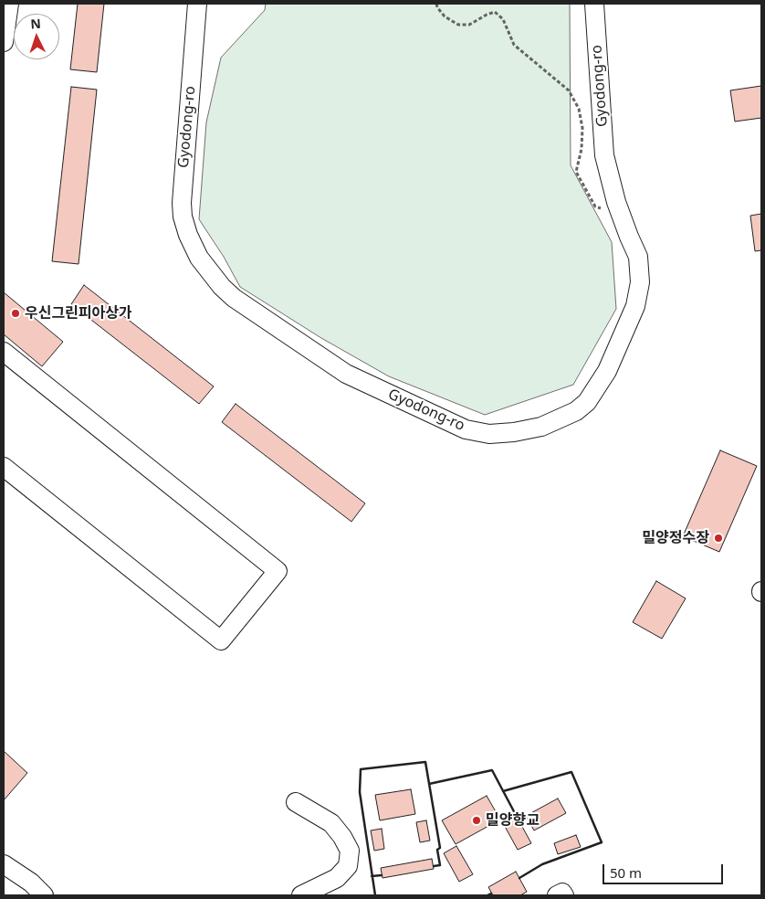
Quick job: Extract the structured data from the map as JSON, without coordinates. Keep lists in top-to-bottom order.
{
  "streets": {
    "street": ["Gyodong-ro"]
  },
  "places": ["우신그린피아상가", "밀양정수장", "밀양향교"],
  "scale_bar": "50 m",
  "north": "top"
}
